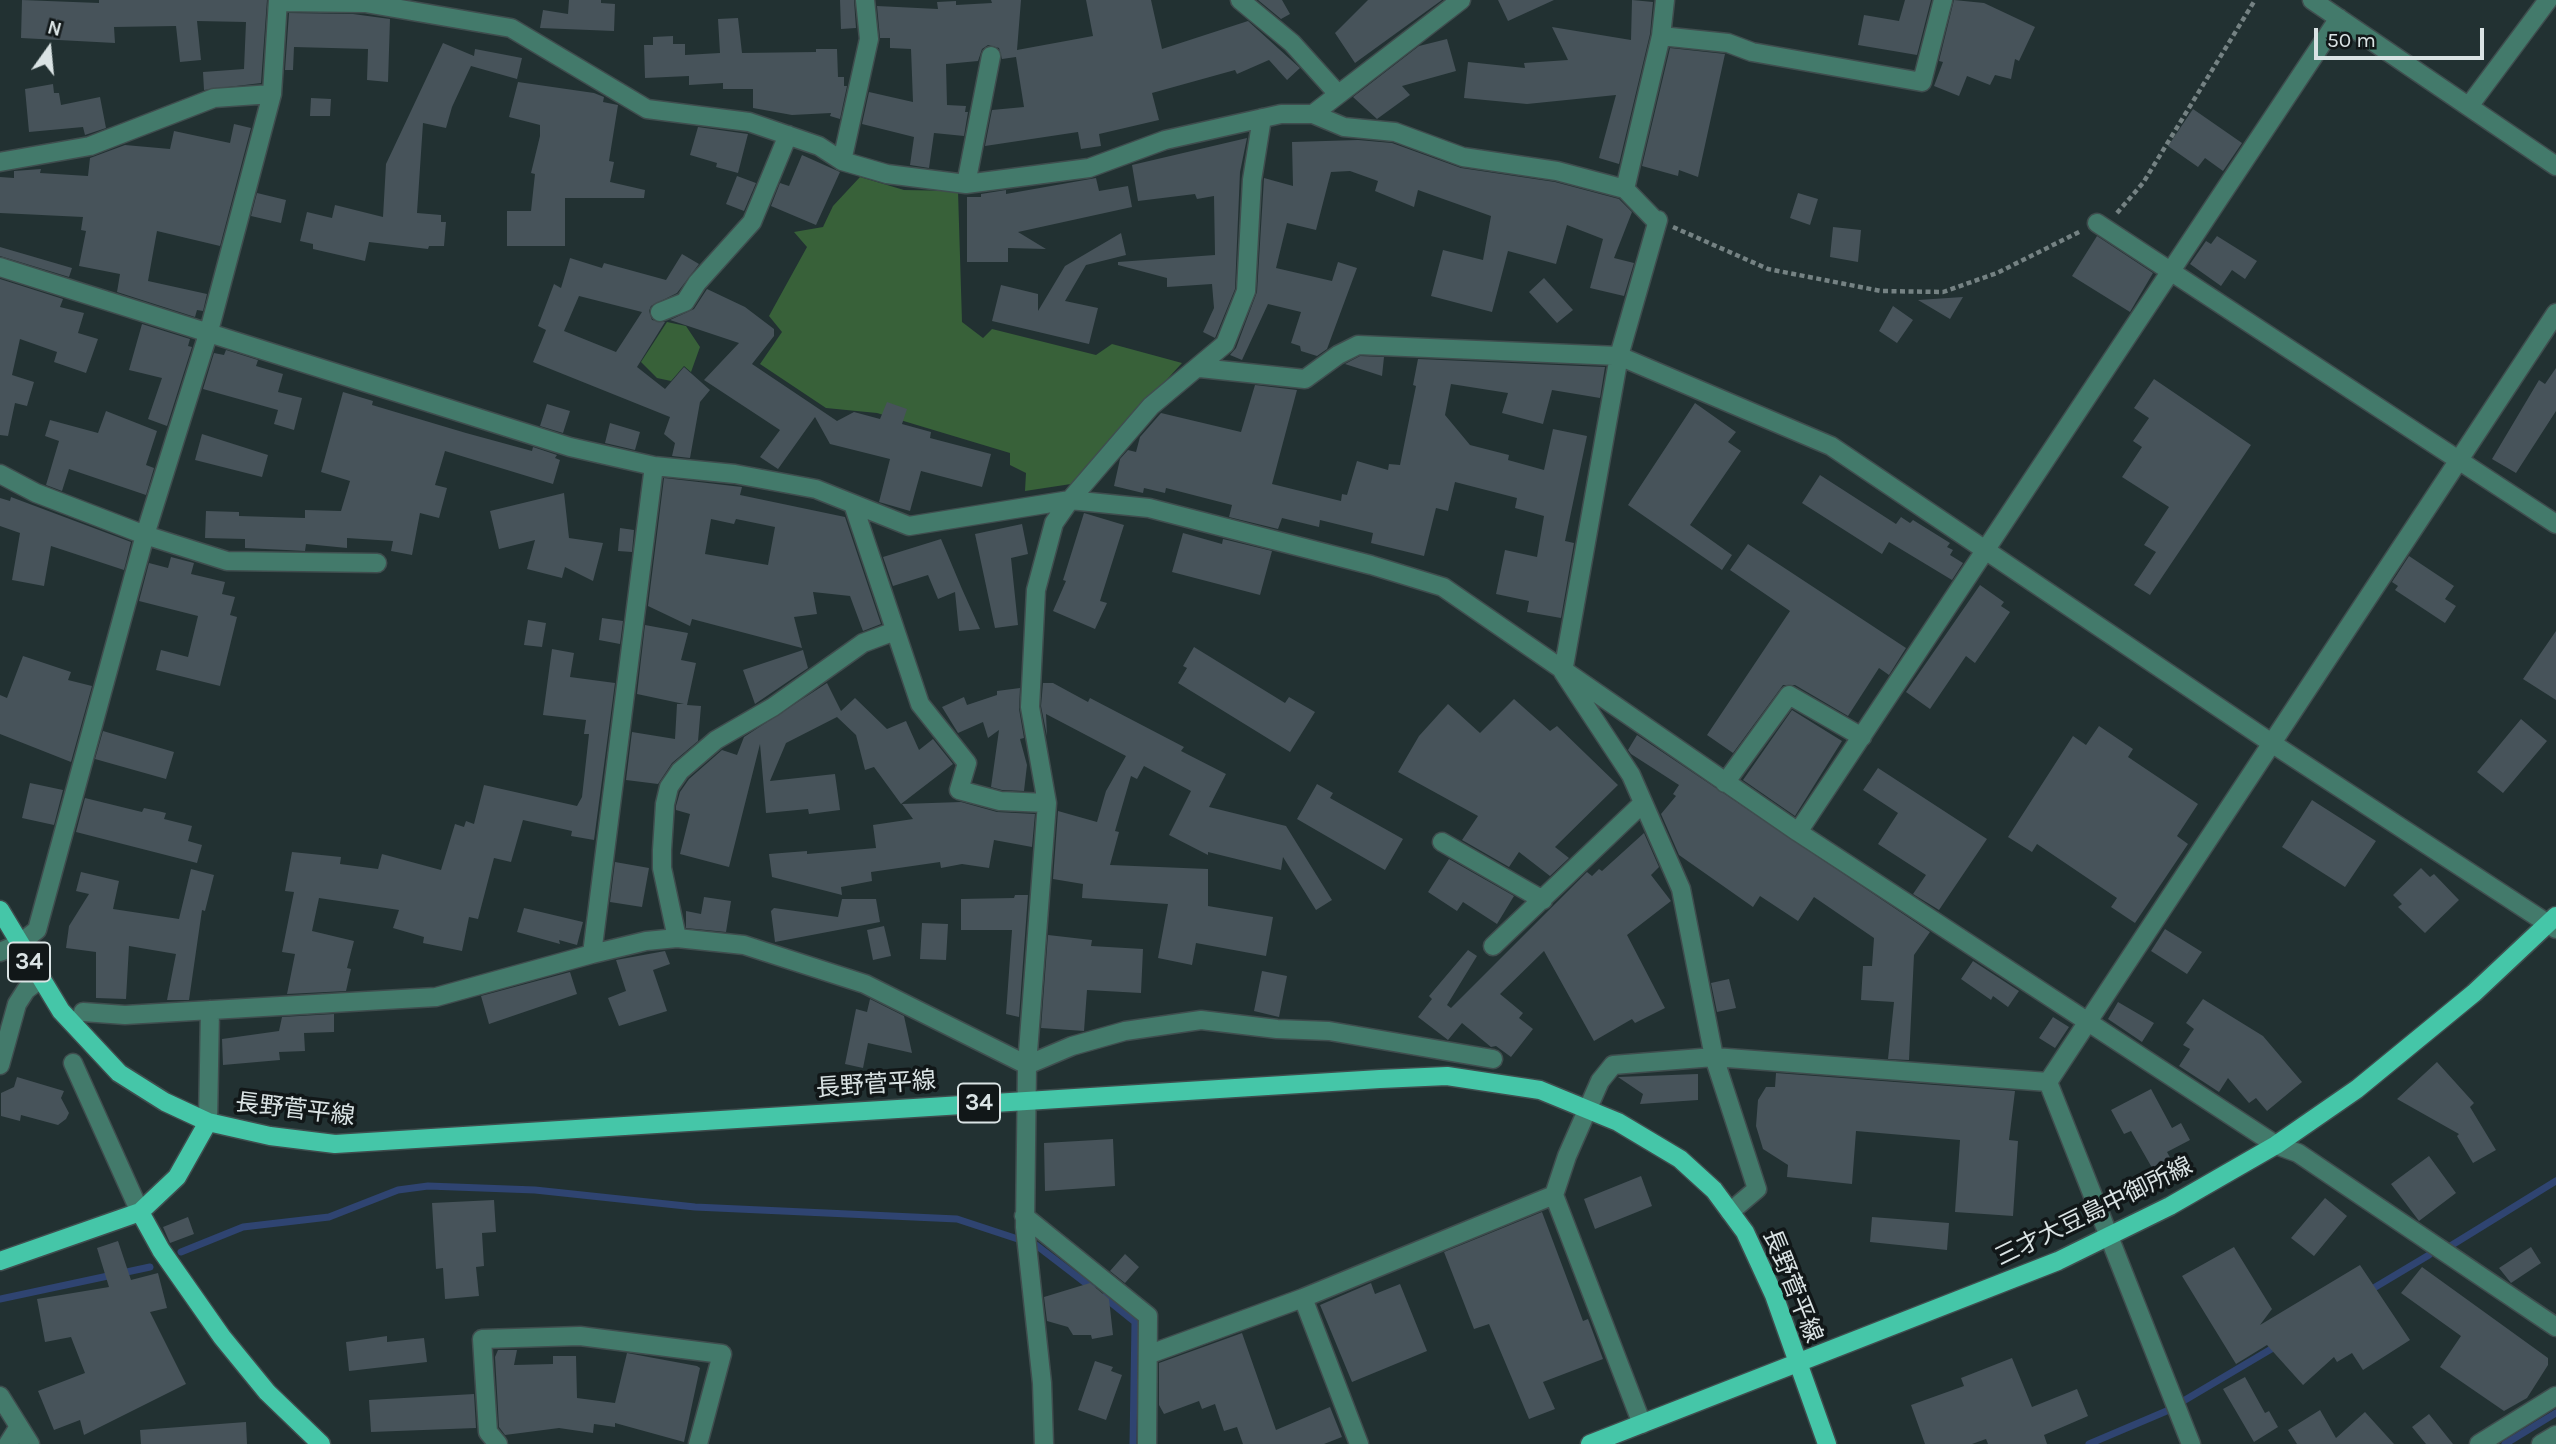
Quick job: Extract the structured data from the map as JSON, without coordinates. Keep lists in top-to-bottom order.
{
  "streets": {
    "main road": ["34", "長野菅平線", "三才大豆島中御所線"]
  },
  "crossings": [
    ["長野菅平線", "三才大豆島中御所線"]
  ],
  "scale_bar": "50 m",
  "north": "top"
}
